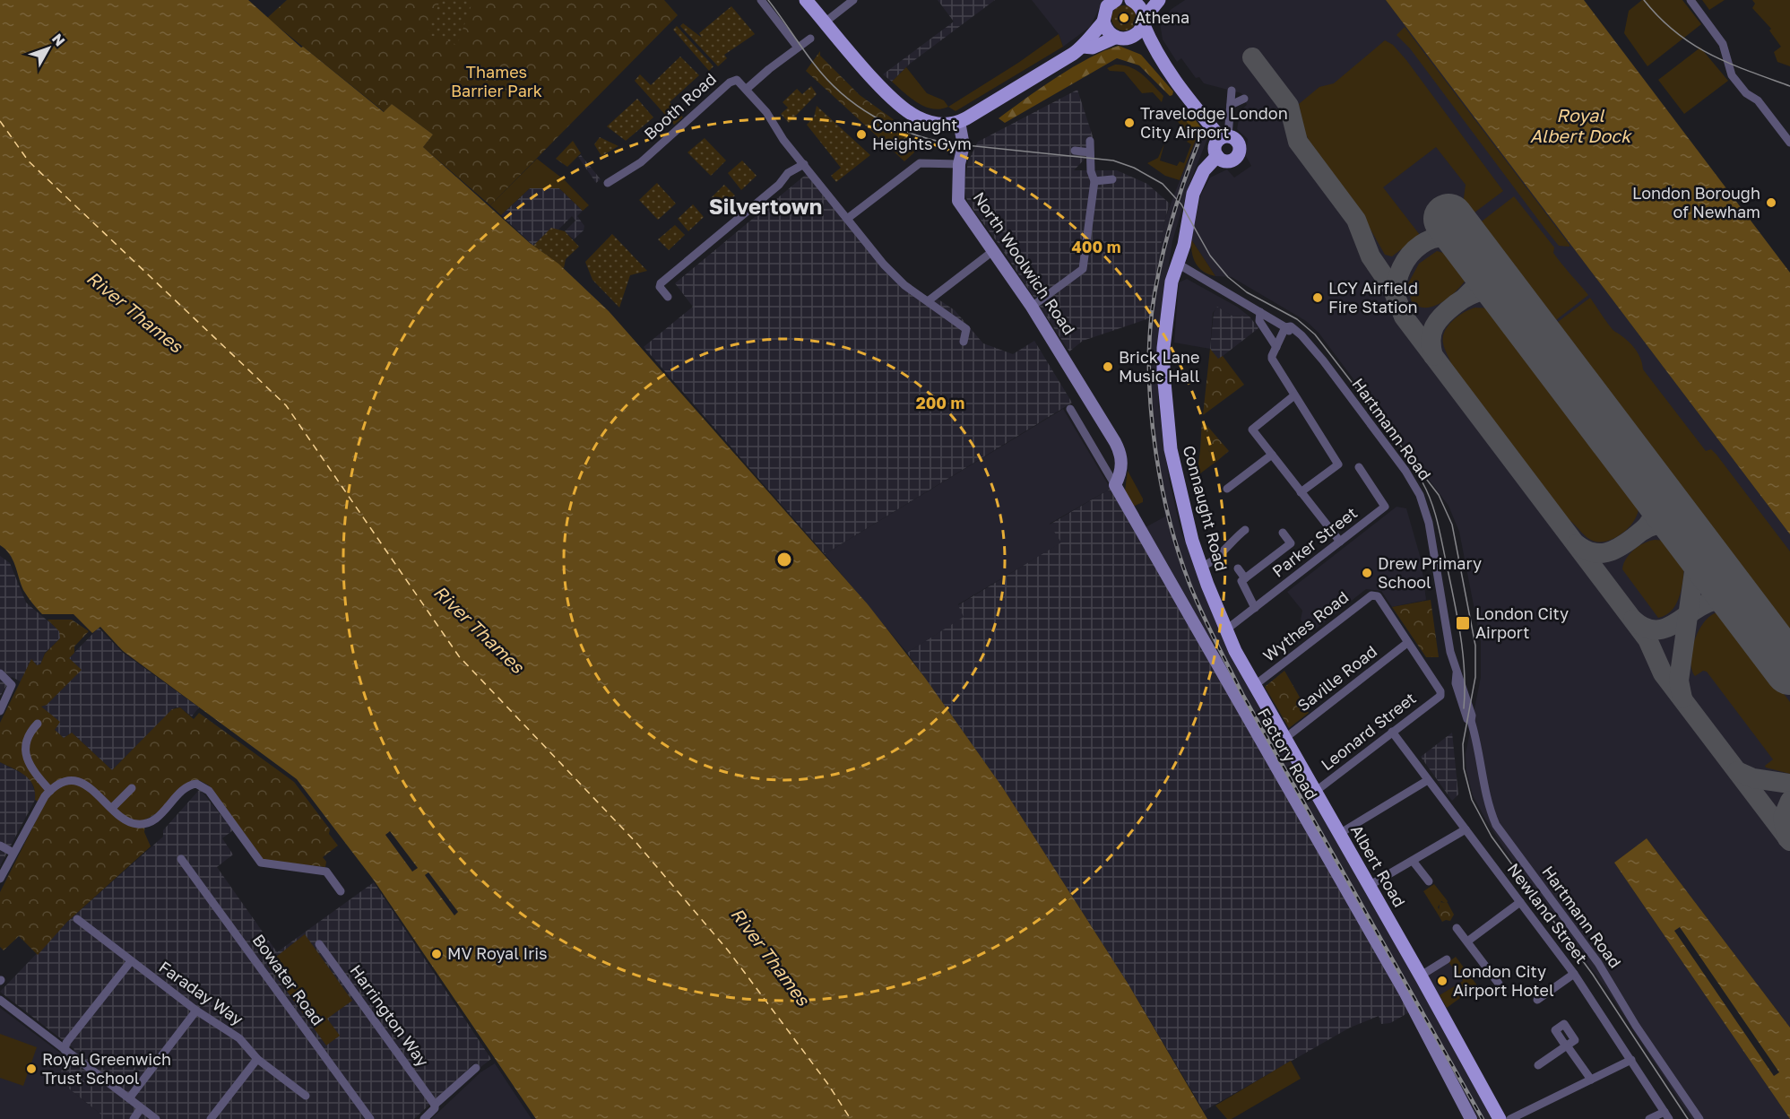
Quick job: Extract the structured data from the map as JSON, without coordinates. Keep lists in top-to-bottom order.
{
  "streets": {
    "main road": ["Connaught Road", "Albert Road"],
    "street": [
      "Booth Road",
      "North Woolwich Road",
      "Hartmann Road",
      "Parker Street",
      "Wythes Road",
      "Saville Road",
      "Leonard Street",
      "Factory Road",
      "Newland Street",
      "Bowater Road",
      "Faraday Way",
      "Harrington Way"
    ]
  },
  "crossings": [
    ["North Woolwich Road", "Factory Road"],
    ["Hartmann Road", "Connaught Road"],
    ["Connaught Road", "Parker Street"],
    ["Connaught Road", "Albert Road"],
    ["Parker Street", "Albert Road"],
    ["Wythes Road", "Saville Road"],
    ["Wythes Road", "Leonard Street"],
    ["Wythes Road", "Albert Road"],
    ["Saville Road", "Leonard Street"],
    ["Saville Road", "Albert Road"],
    ["Leonard Street", "Albert Road"],
    ["Leonard Street", "Newland Street"]
  ],
  "districts": ["Silvertown"],
  "water": ["Royal Albert Dock", "River Thames"],
  "parks": ["Thames Barrier Park"],
  "places": {
    "other": [
      "Athena",
      "Travelodge London City Airport",
      "Connaught Heights Gym",
      "London Borough of Newham",
      "LCY Airfield Fire Station",
      "Brick Lane Music Hall",
      "Drew Primary School",
      "MV Royal Iris",
      "London City Airport Hotel",
      "Royal Greenwich Trust School"
    ],
    "transit": ["London City Airport"]
  },
  "north": "top right",
  "rings": ["400 m", "200 m"]
}
